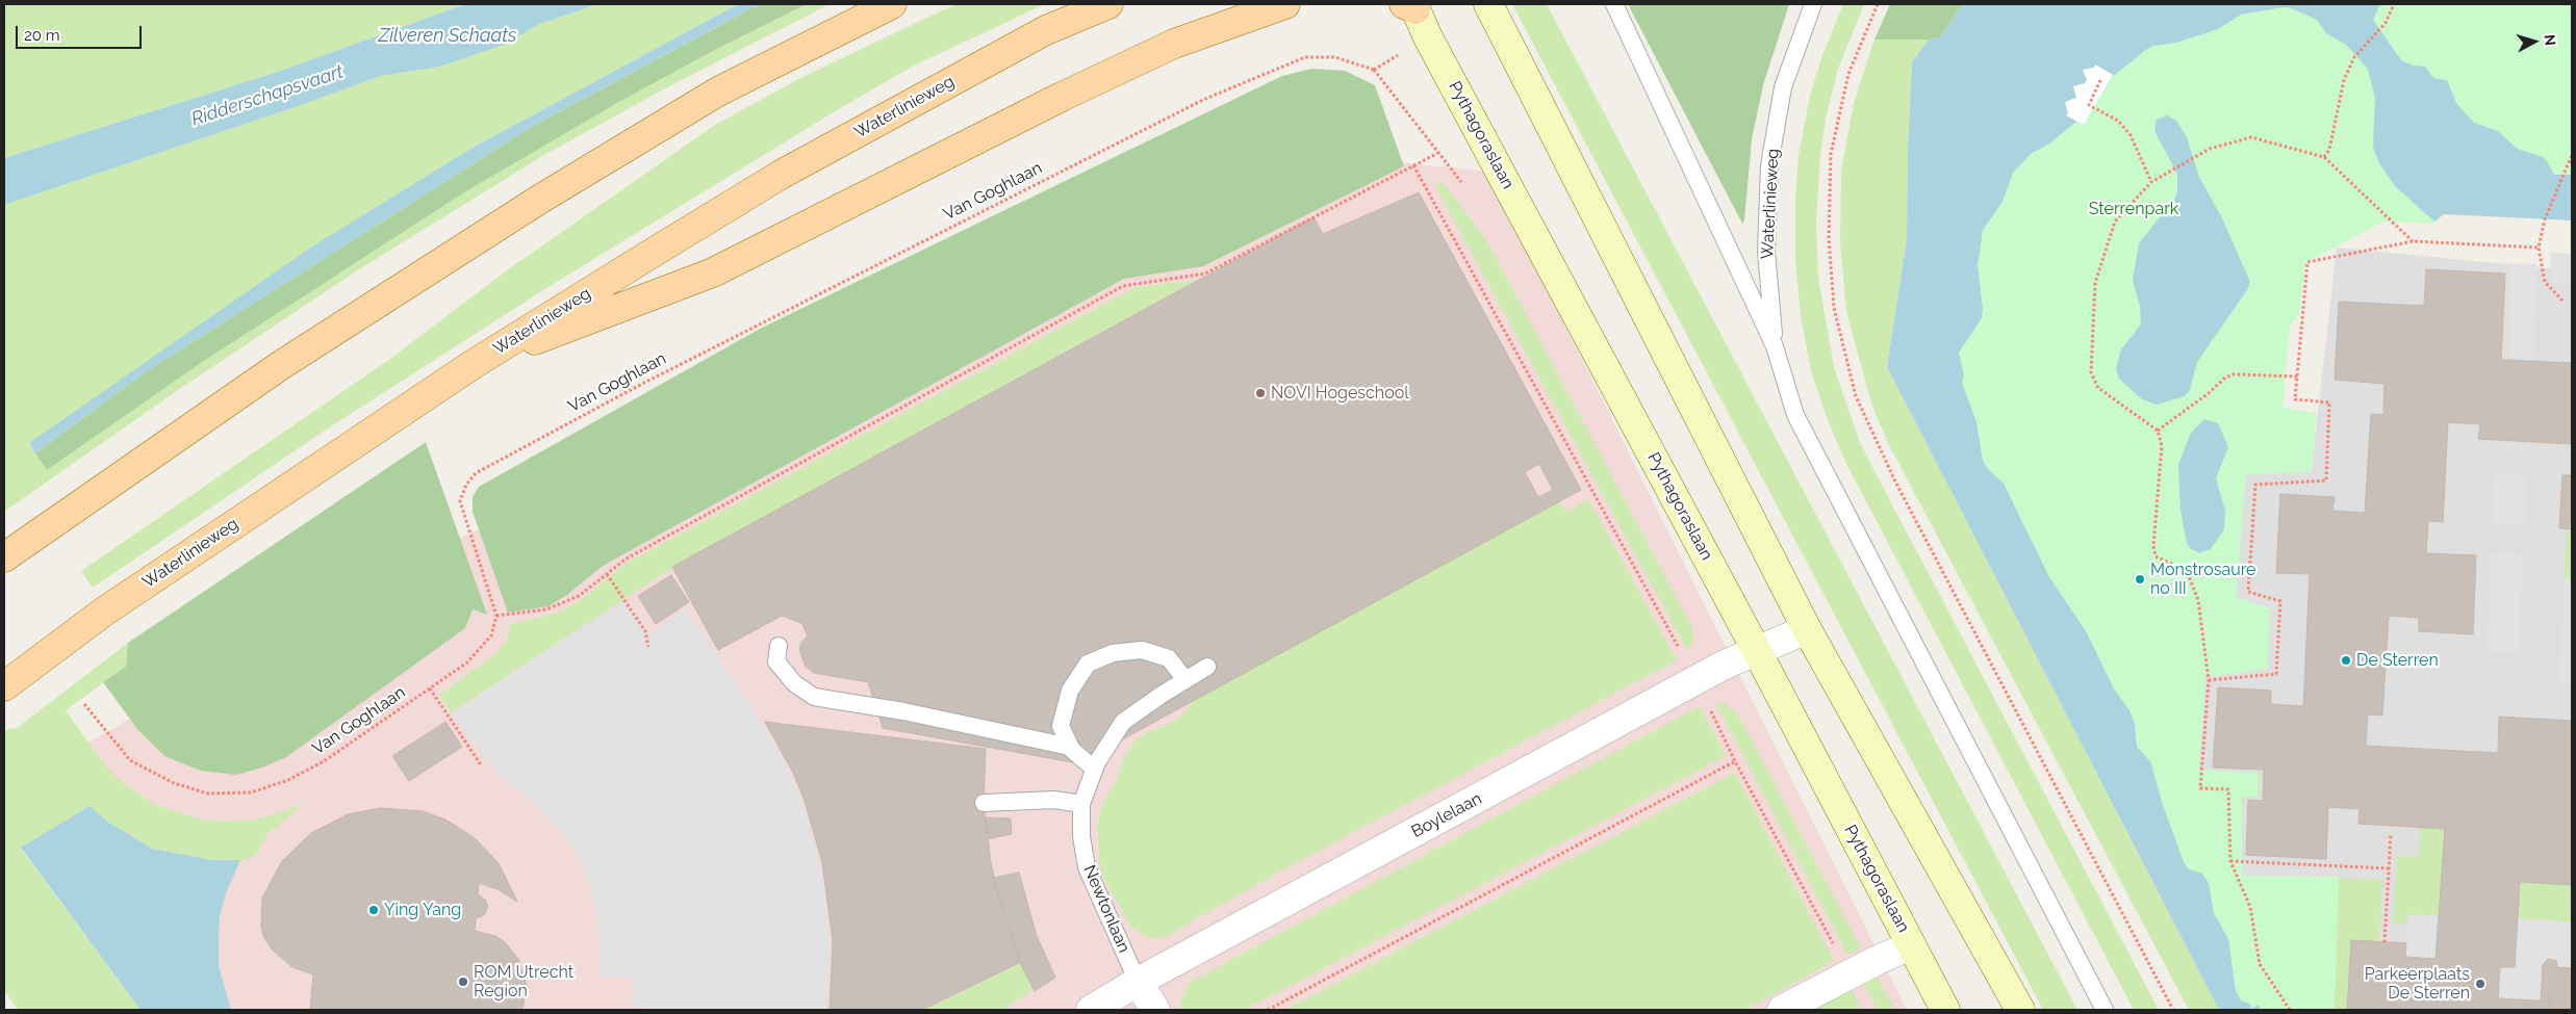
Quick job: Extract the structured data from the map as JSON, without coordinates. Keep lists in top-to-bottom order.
{
  "streets": {
    "main road": ["Waterlinieweg", "Pythagoraslaan"],
    "street": ["Boylelaan", "Newtonlaan"],
    "path": ["Van Goghlaan"]
  },
  "crossings": [
    ["Pythagoraslaan", "Boylelaan"],
    ["Boylelaan", "Newtonlaan"]
  ],
  "water": ["Zilveren Schaats", "Ridderschapsvaart"],
  "parks": ["Sterrenpark"],
  "places": [
    "NOVI Hogeschool",
    "Monstrosaure no III",
    "De Sterren",
    "Ying Yang",
    "ROM Utrecht Region",
    "Parkeerplaats De Sterren"
  ],
  "scale_bar": "20 m",
  "north": "right"
}
